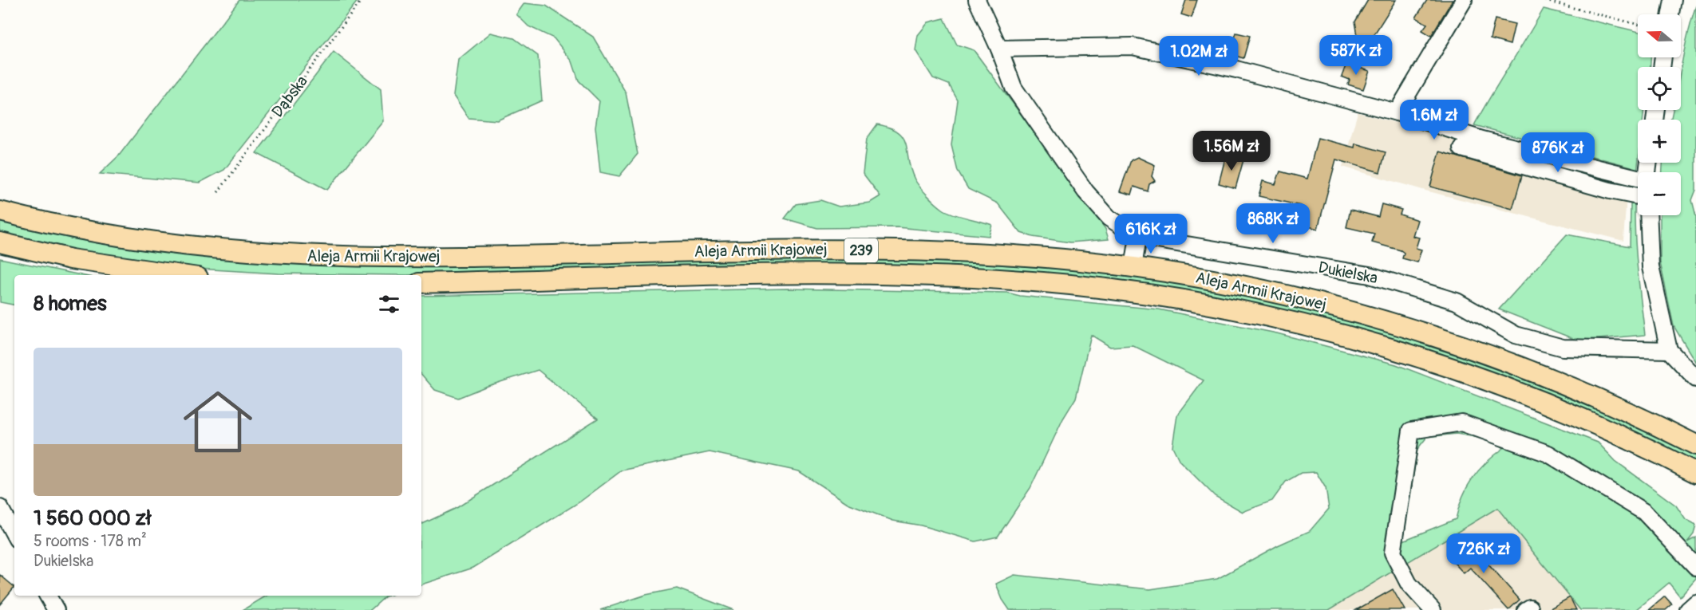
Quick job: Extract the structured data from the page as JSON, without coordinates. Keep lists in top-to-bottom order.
{
  "streets": {
    "main road": ["Aleja Armii Krajowej", "239"],
    "street": ["Dukielska"],
    "path": ["Dąbska"]
  },
  "north": "left",
  "page": {
    "map_buttons": ["+", "−"],
    "price": [
      "587K zł",
      "1.02M zł",
      "1.6M zł",
      "1.56M zł",
      "876K zł",
      "868K zł",
      "616K zł",
      "726K zł"
    ],
    "heading": "8 homes",
    "list": [
      {
        "name": "1 560 000 zł",
        "note": "5 rooms · 178 m² · Dukielska"
      }
    ]
  }
}
